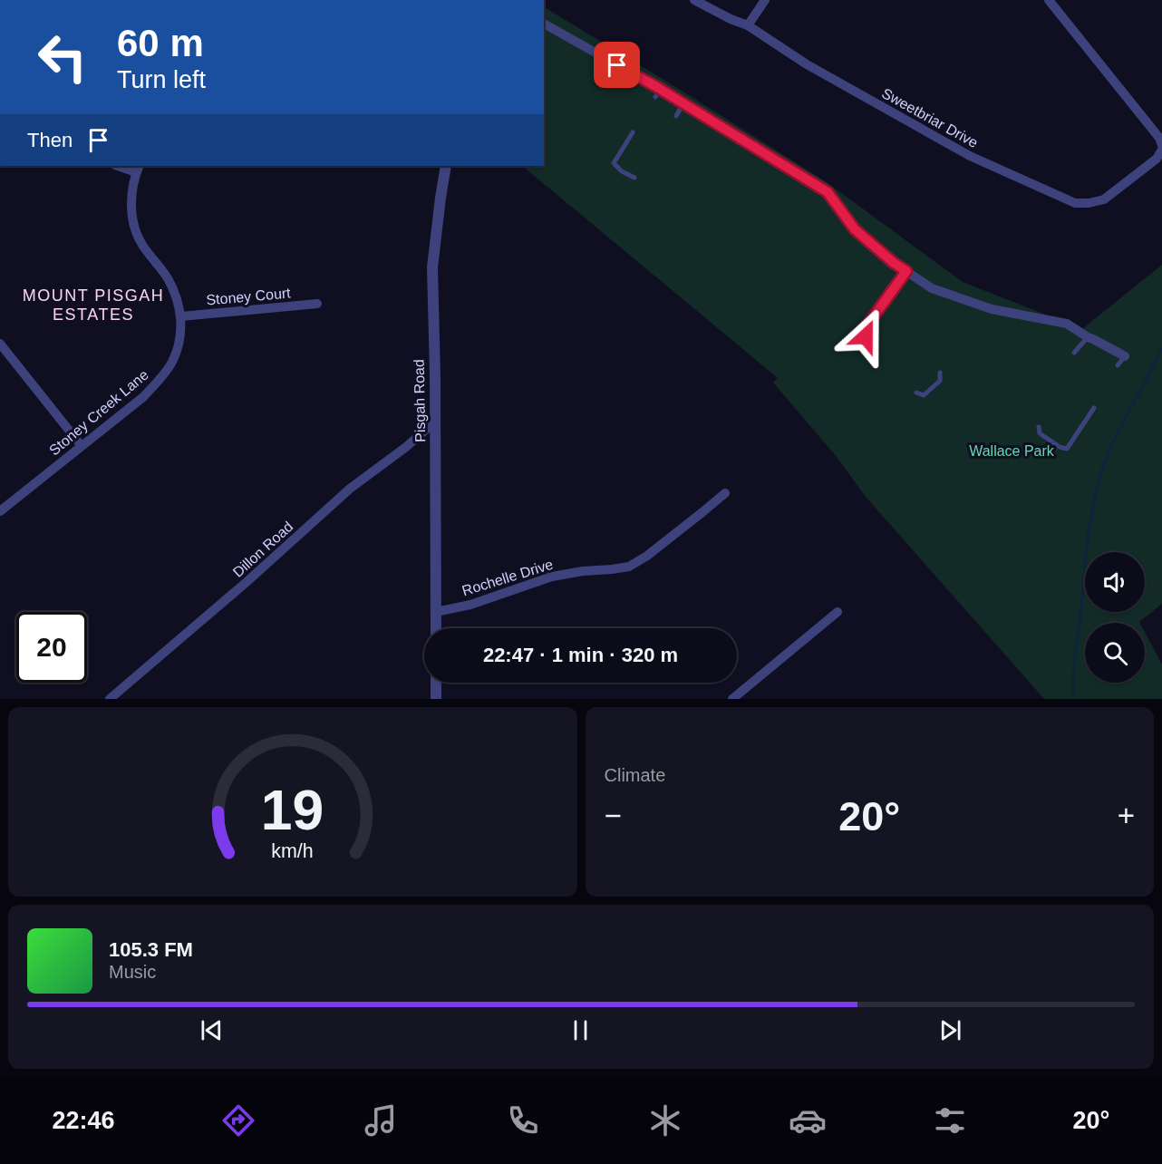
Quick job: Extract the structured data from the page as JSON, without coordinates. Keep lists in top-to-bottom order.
{
  "streets": {
    "street": [
      "Sweetbriar Drive",
      "Stoney Court",
      "Pisgah Road",
      "Stoney Creek Lane",
      "Dillon Road",
      "Rochelle Drive"
    ]
  },
  "crossings": [
    ["Stoney Court", "Stoney Creek Lane"],
    ["Pisgah Road", "Dillon Road"],
    ["Pisgah Road", "Rochelle Drive"]
  ],
  "districts": ["MOUNT PISGAH ESTATES"],
  "parks": ["Wallace Park"],
  "page": {
    "turn": ["60 m", "Turn left"],
    "then": "Then",
    "limit": "20",
    "trip": "22:47 · 1 min · 320 m",
    "tile": "Climate",
    "heat": ["−", "20°", "+"],
    "song": ["105.3 FM", "Music"],
    "tabs": ["22:46", "20°"],
    "gauge": ["19", "km/h"]
  }
}
